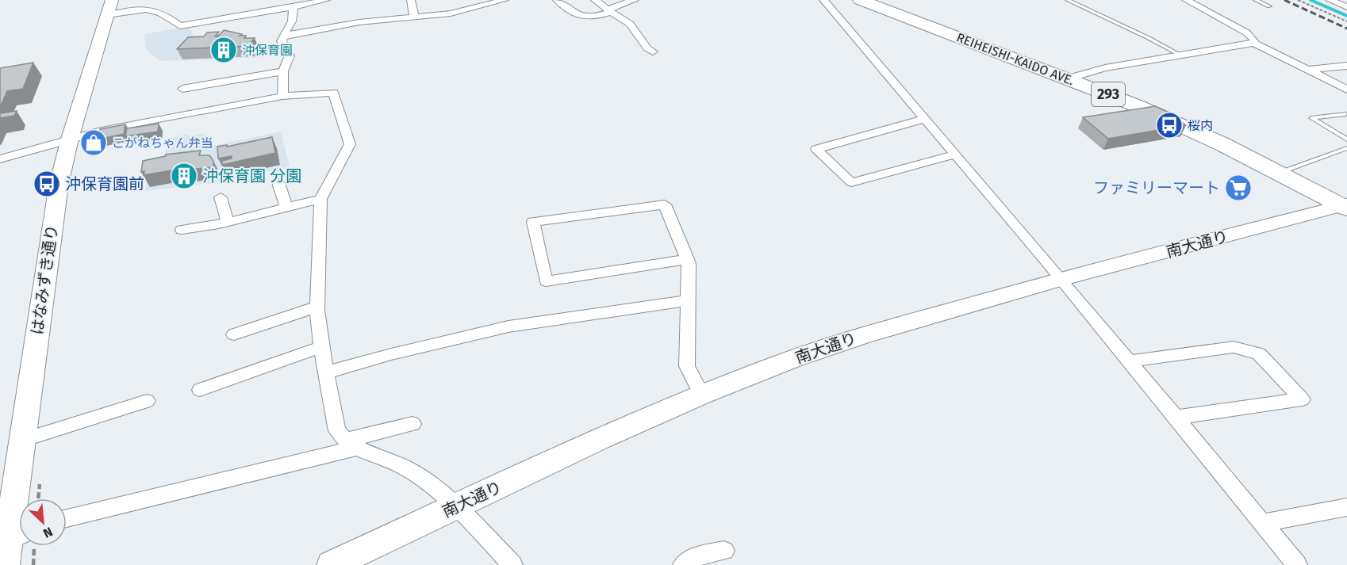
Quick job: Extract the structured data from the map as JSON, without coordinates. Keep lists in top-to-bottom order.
{
  "streets": {
    "highway": ["REIHEISHI-KAIDO AVE.", "293"],
    "street": ["南大通り", "はなみずき通り"]
  },
  "crossings": [
    ["REIHEISHI-KAIDO AVE.", "南大通り"]
  ],
  "places": {
    "building": ["沖保育園", "沖保育園 分園"],
    "bus stop": ["桜内", "沖保育園前"],
    "shop": ["こがねちゃん弁当"],
    "supermarket": ["ファミリーマート"]
  },
  "north": "bottom right"
}
